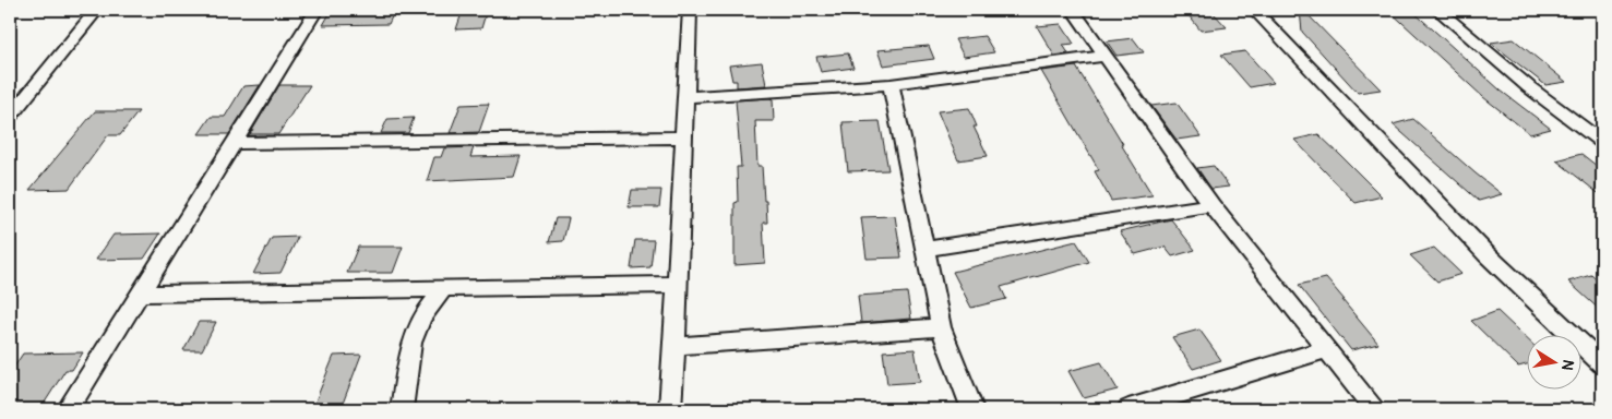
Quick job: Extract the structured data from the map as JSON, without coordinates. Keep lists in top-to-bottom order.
{
  "north": "right"
}
